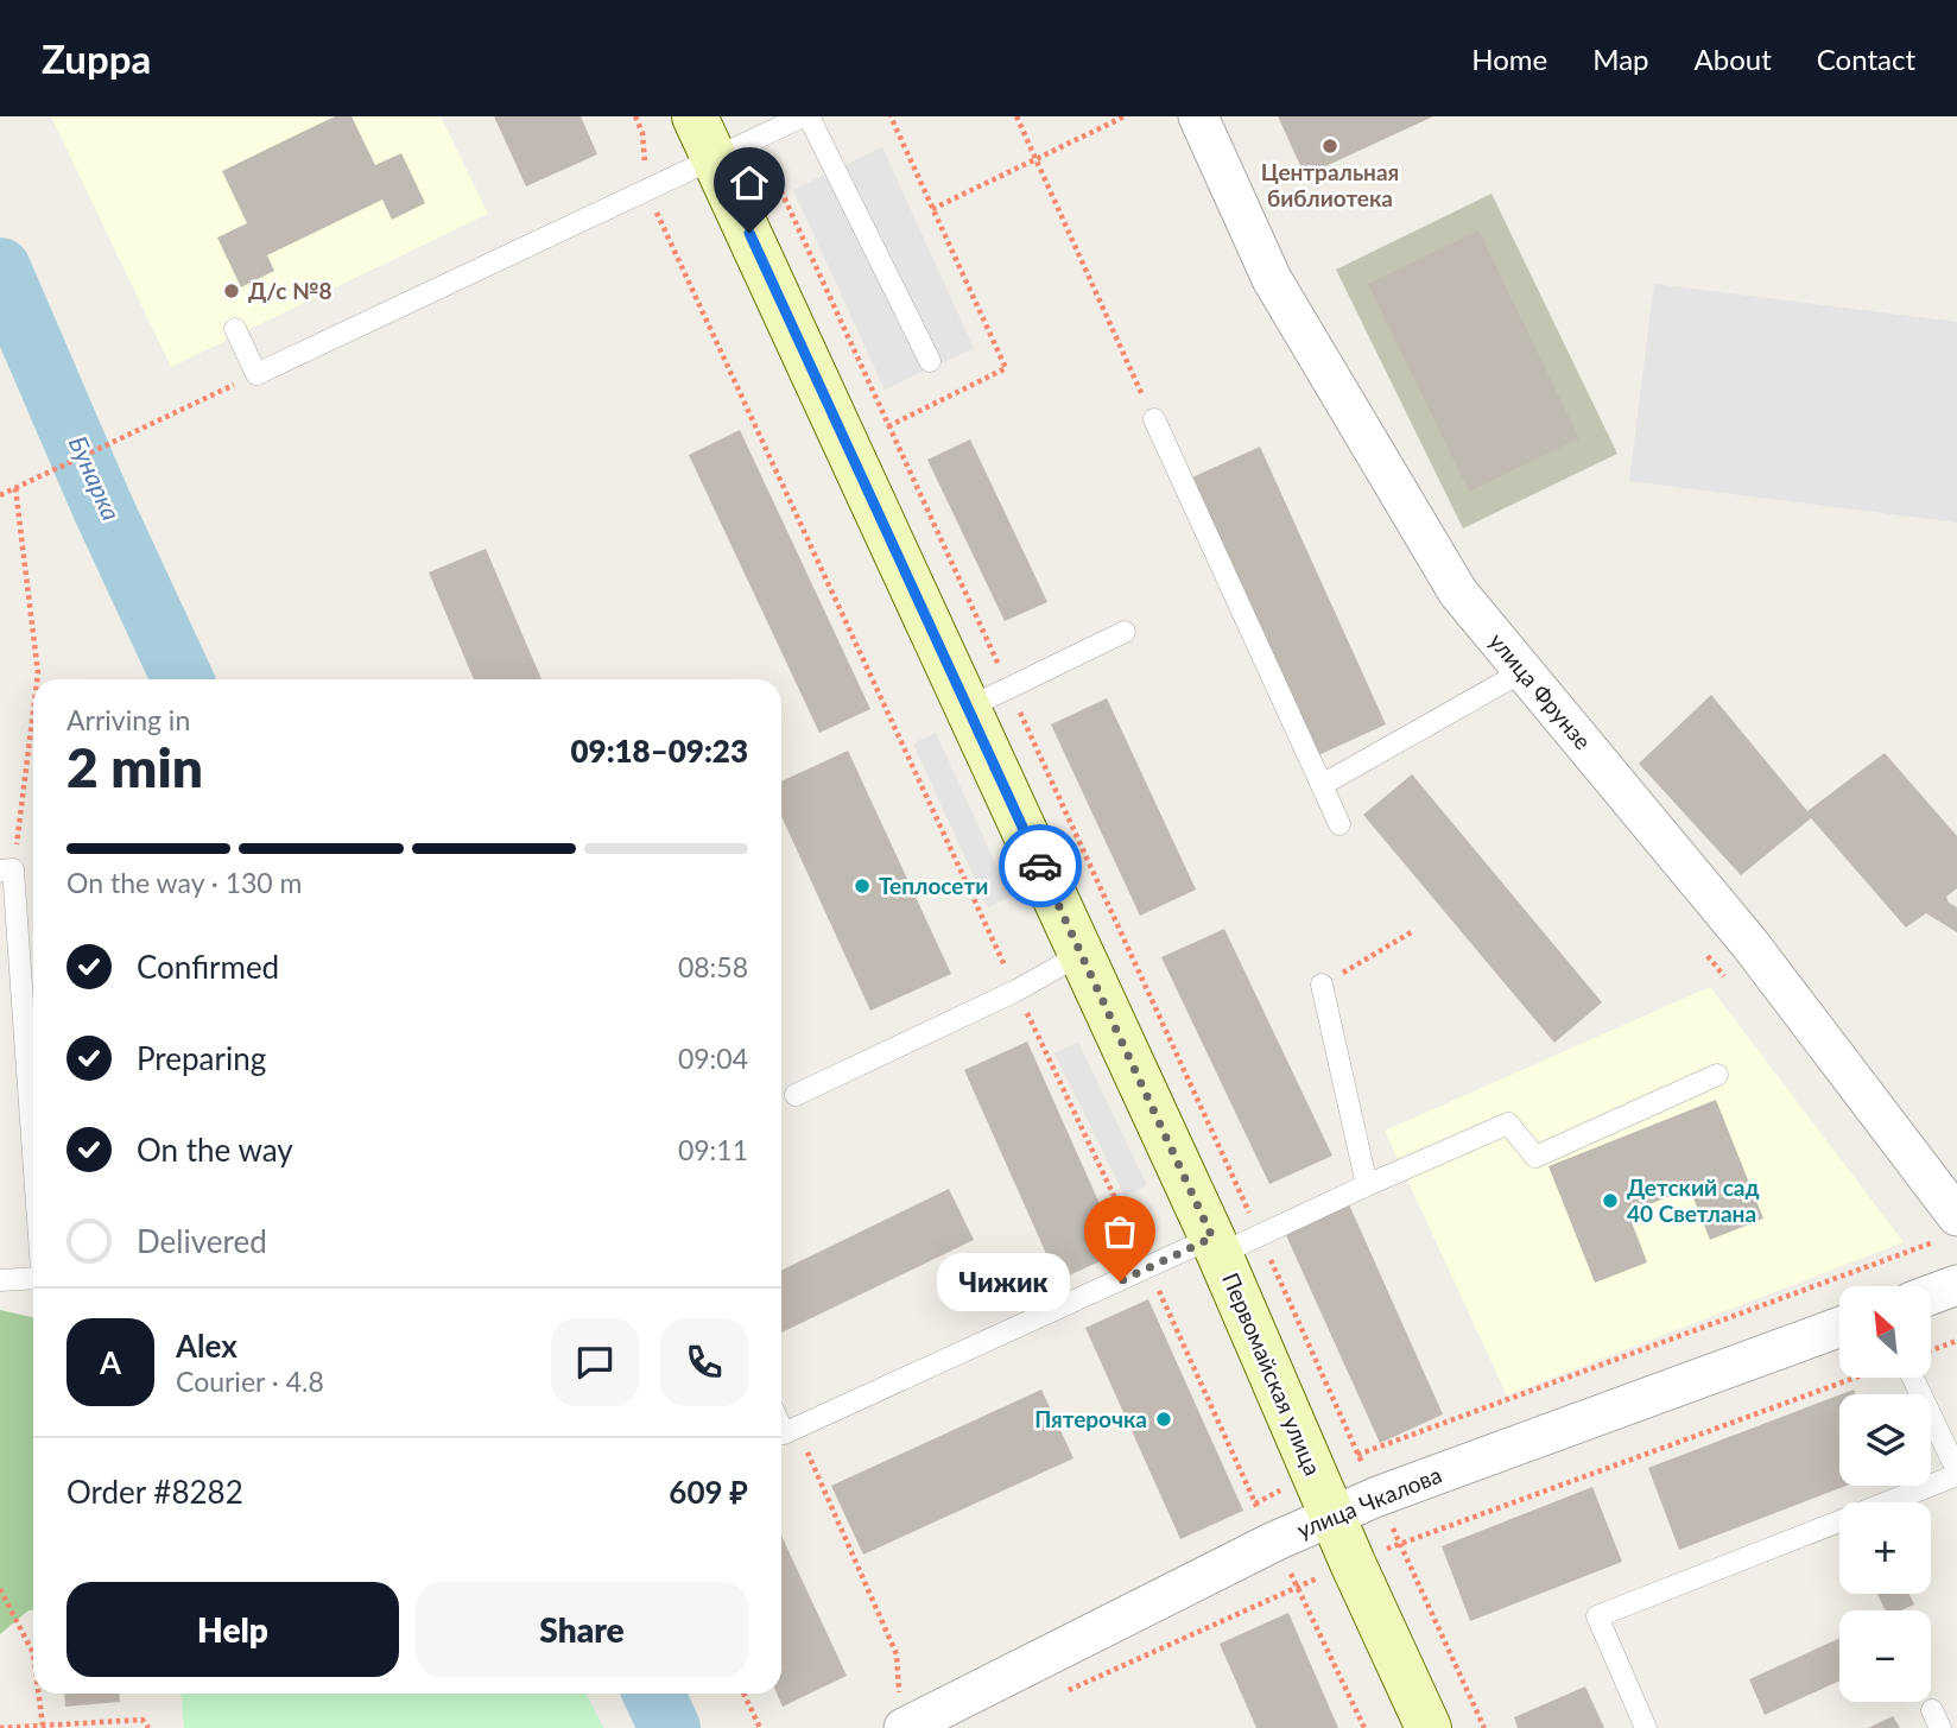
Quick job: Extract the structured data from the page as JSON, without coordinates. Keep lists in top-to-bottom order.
{
  "streets": {
    "main road": ["Первомайская улица"],
    "street": ["улица Фрунзе", "улица Чкалова"]
  },
  "crossings": [
    ["Первомайская улица", "улица Чкалова"]
  ],
  "water": ["Бунарка"],
  "places": [
    "Центральная библиотека",
    "Д/с №8",
    "Теплосети",
    "Детский сад 40 Светлана",
    "Чижик",
    "Пятерочка"
  ],
  "north": "top left",
  "page": {
    "header": "Zuppa",
    "nav": [
      "Home",
      "Map",
      "About",
      "Contact"
    ],
    "heading": ["2 min", "Arriving in", "09:18–09:23"],
    "panel": [
      "Alex",
      "Courier · 4.8",
      "Order #8282",
      "609 ₽"
    ],
    "bar": "On the way · 130 m",
    "list": [
      ["Confirmed", "08:58"],
      ["Preparing", "09:04"],
      ["On the way", "09:11"],
      "Delivered"
    ],
    "bubble": "Чижик",
    "map_buttons": ["+", "−"],
    "round": "A",
    "buttons": ["Help", "Share"]
  }
}
